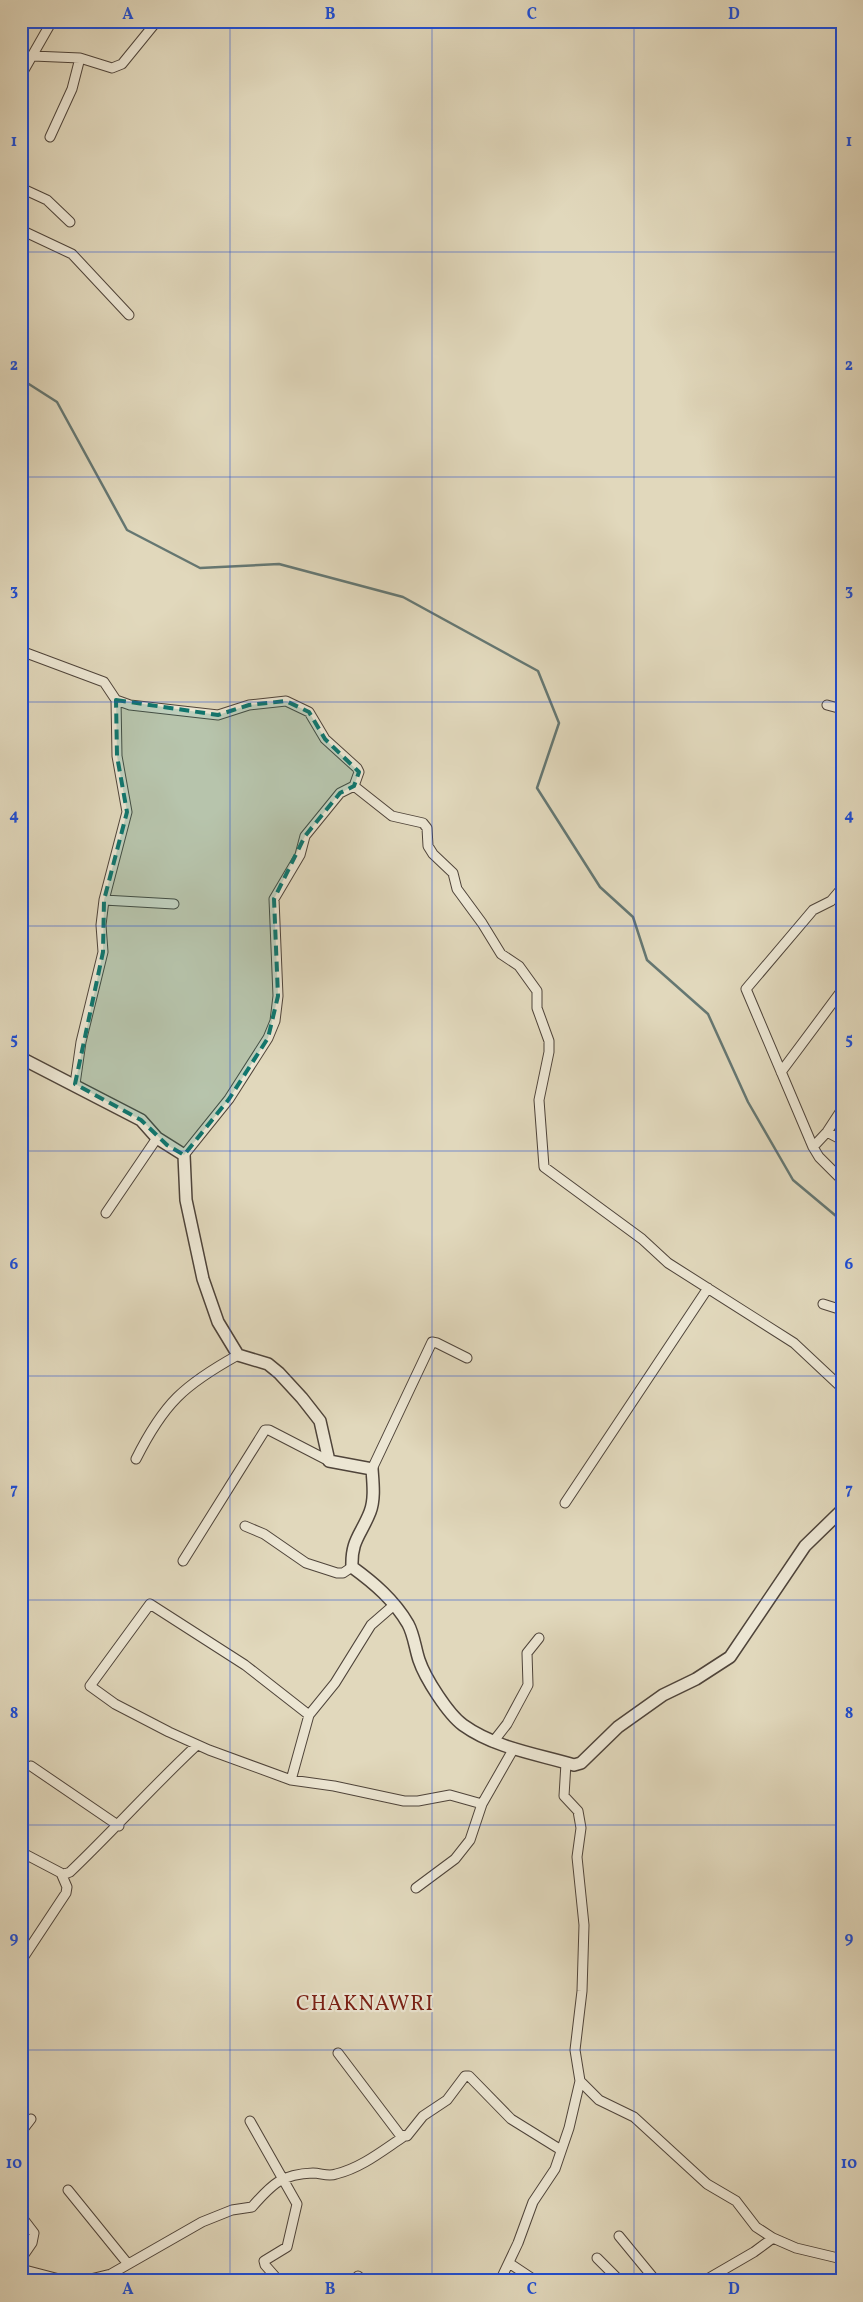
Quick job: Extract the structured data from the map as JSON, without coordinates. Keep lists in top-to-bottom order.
{
  "districts": ["CHAKNAWRI"],
  "grid": {
    "columns": [
      "A",
      "B",
      "C",
      "D"
    ],
    "rows": [
      "1",
      "2",
      "3",
      "4",
      "5",
      "6",
      "7",
      "8",
      "9",
      "10"
    ]
  }
}
